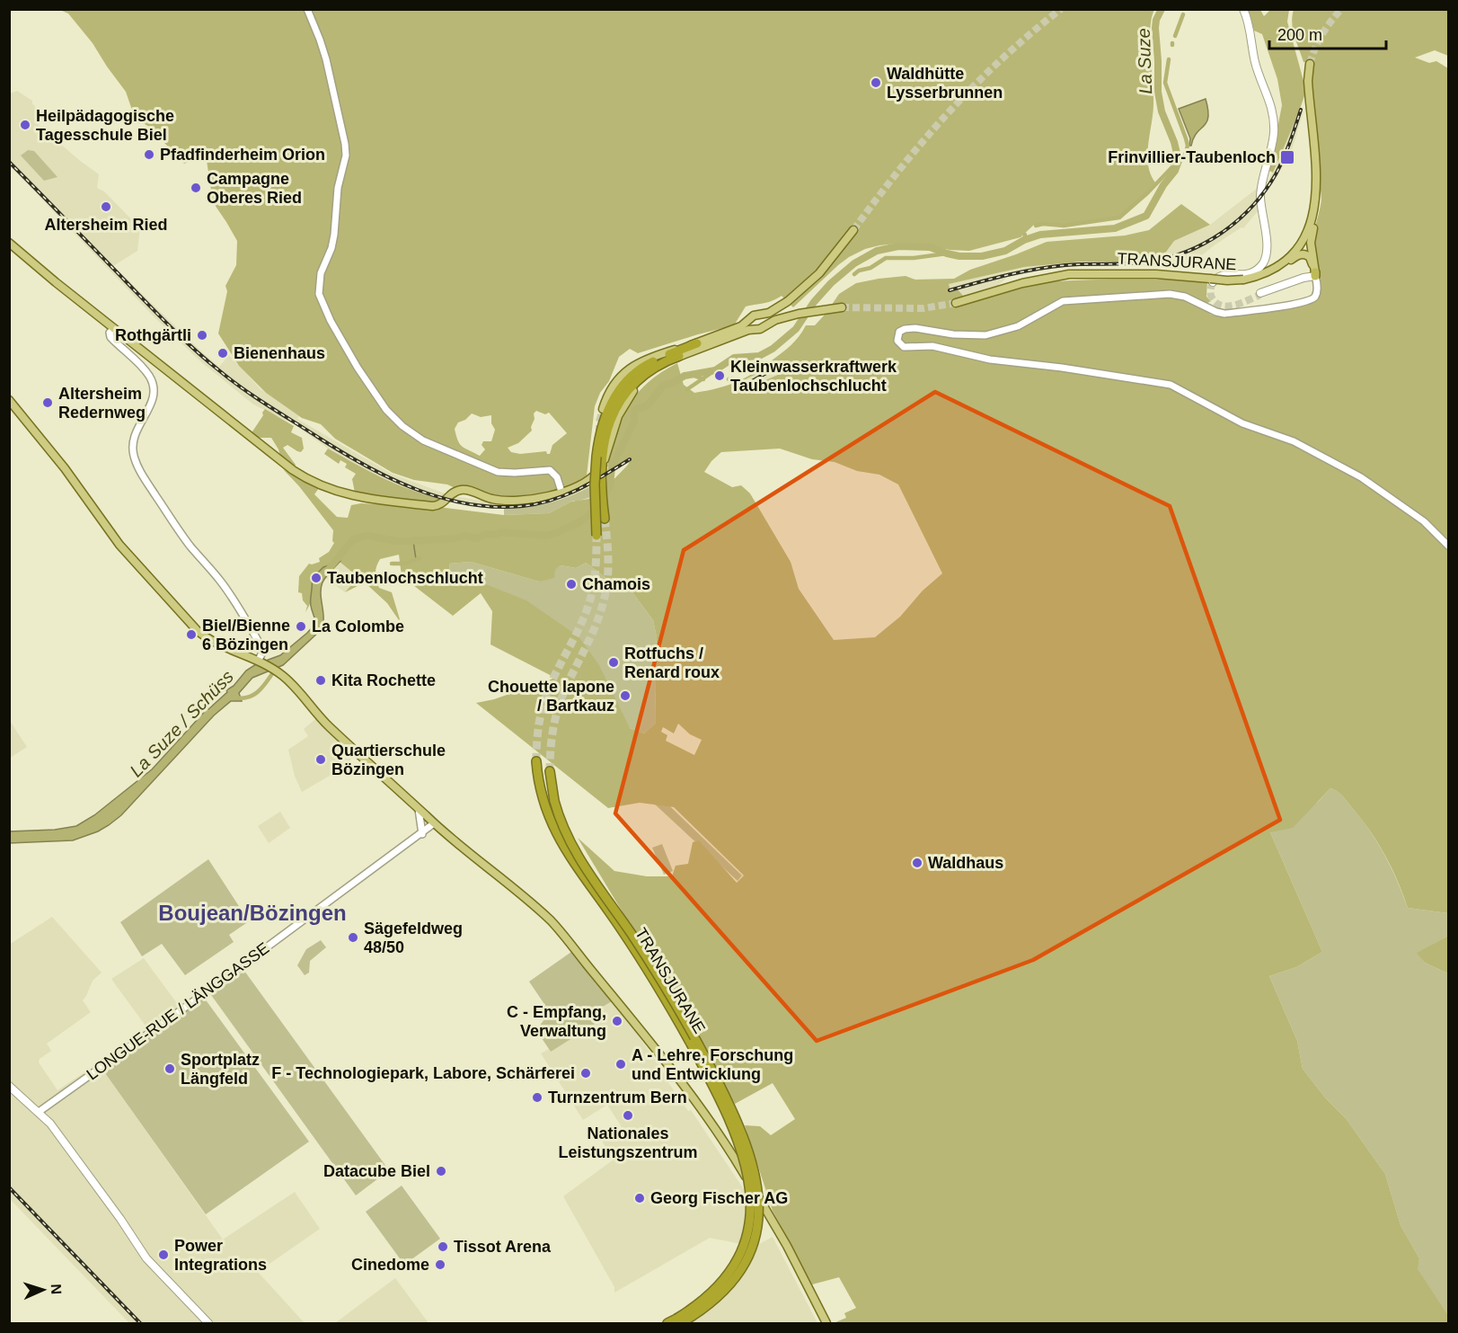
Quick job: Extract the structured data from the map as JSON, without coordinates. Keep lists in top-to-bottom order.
{
  "streets": {
    "highway": ["TRANSJURANE"],
    "street": ["LONGUE-RUE / LÄNGGASSE"]
  },
  "districts": ["Boujean/Bözingen"],
  "water": ["La Suze", "La Suze / Schüss"],
  "places": {
    "other": [
      "Waldhütte Lysserbrunnen",
      "Heilpädagogische Tagesschule Biel",
      "Pfadfinderheim Orion",
      "Campagne Oberes Ried",
      "Altersheim Ried",
      "Rothgärtli",
      "Bienenhaus",
      "Kleinwasserkraftwerk Taubenlochschlucht",
      "Altersheim Redernweg",
      "Taubenlochschlucht",
      "Chamois",
      "La Colombe",
      "Biel/Bienne 6 Bözingen",
      "Rotfuchs / Renard roux",
      "Kita Rochette",
      "Chouette lapone / Bartkauz",
      "Quartierschule Bözingen",
      "Waldhaus",
      "Sägefeldweg 48/50",
      "C - Empfang, Verwaltung",
      "A - Lehre, Forschung und Entwicklung",
      "Sportplatz Längfeld",
      "F - Technologiepark, Labore, Schärferei",
      "Turnzentrum Bern",
      "Nationales Leistungszentrum",
      "Datacube Biel",
      "Georg Fischer AG",
      "Tissot Arena",
      "Power Integrations",
      "Cinedome"
    ],
    "transit": ["Frinvillier-Taubenloch"]
  },
  "scale_bar": "200 m",
  "north": "right"
}
